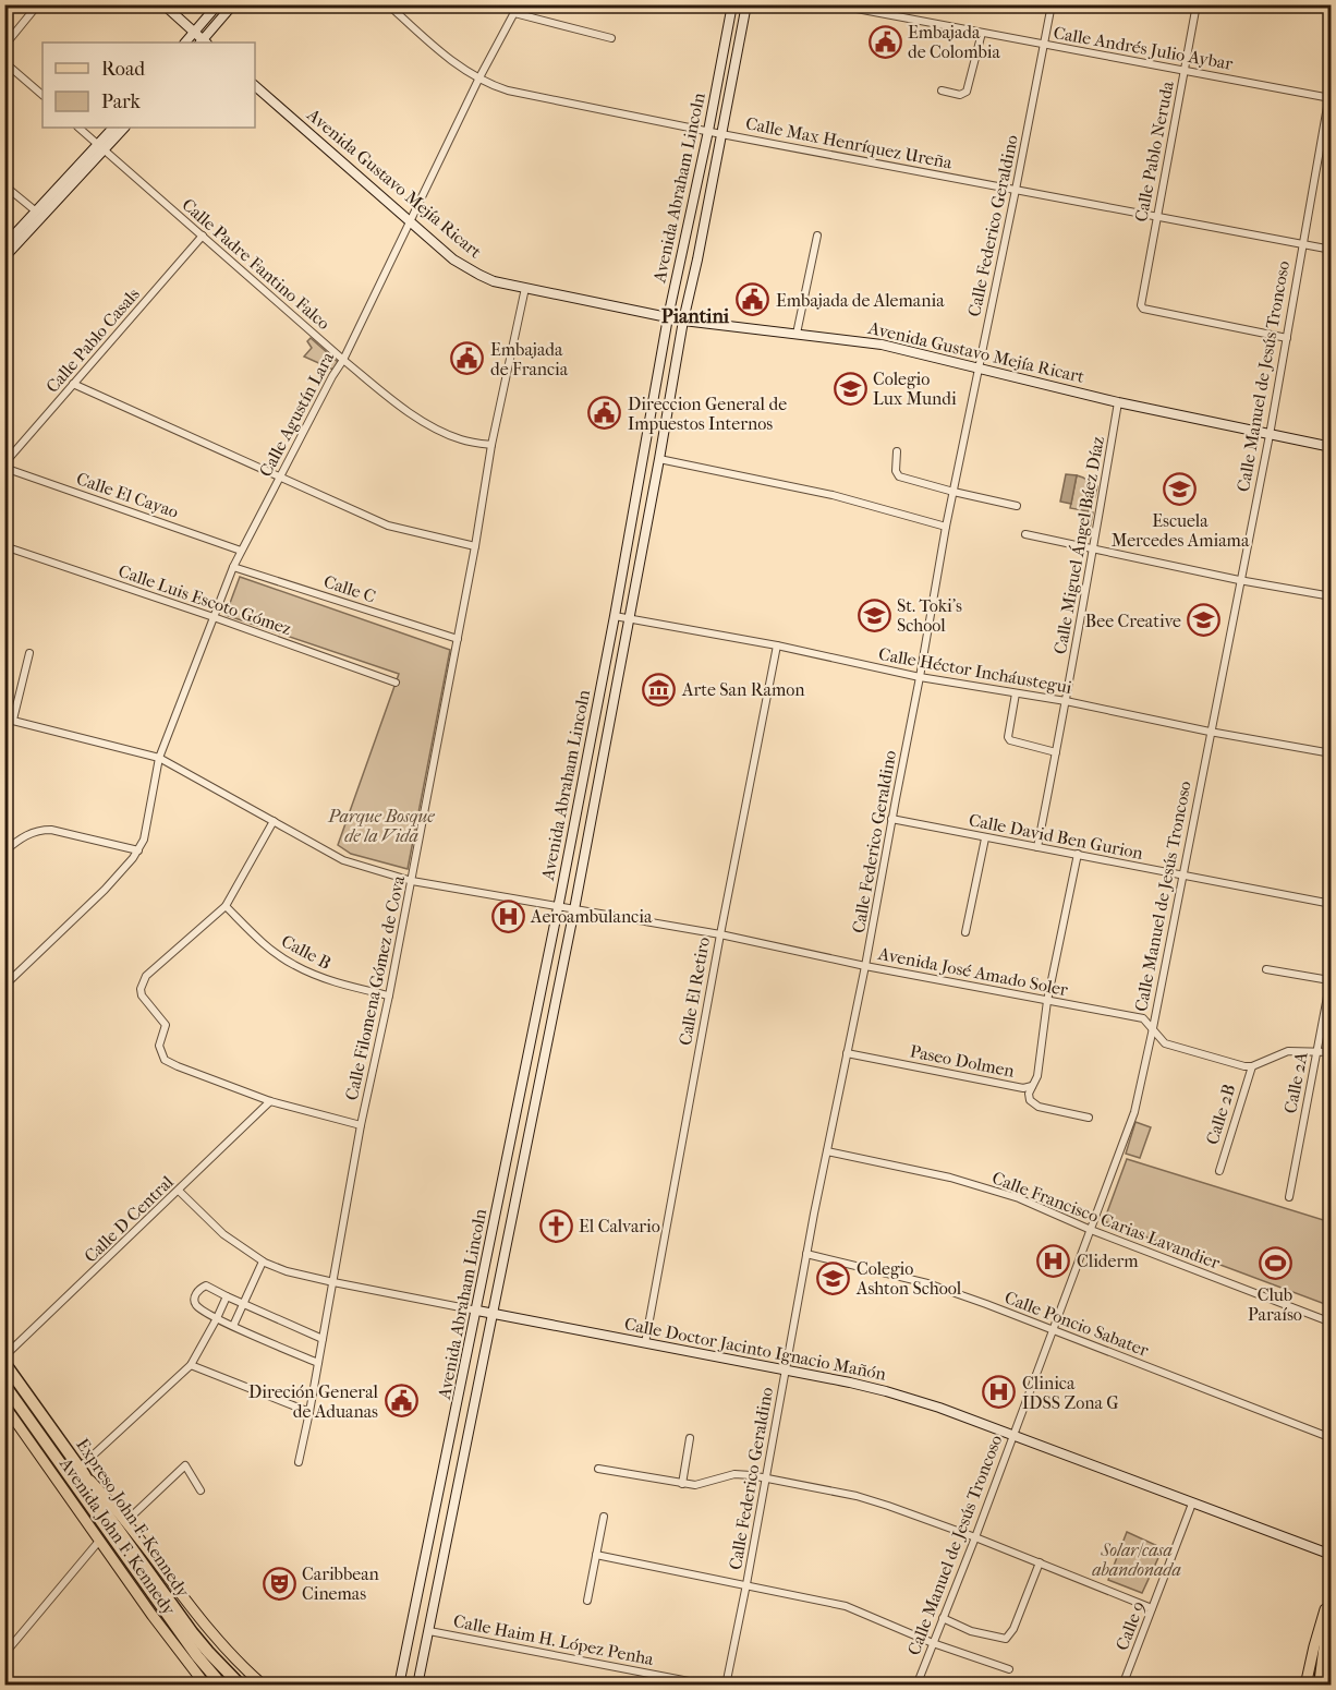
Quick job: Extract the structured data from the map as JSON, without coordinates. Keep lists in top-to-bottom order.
{
  "streets": {
    "highway": ["Expreso John F. Kennedy"],
    "main road": [
      "Avenida Gustavo Mejía Ricart",
      "Avenida Abraham Lincoln",
      "Calle Doctor Jacinto Ignacio Mañón",
      "Avenida John F. Kennedy"
    ],
    "street": [
      "Calle Andrés Julio Aybar",
      "Calle Max Henríquez Ureña",
      "Calle Pablo Neruda",
      "Calle Federico Geraldino",
      "Calle Padre Fantino Falco",
      "Calle Pablo Casals",
      "Calle Manuel de Jesús Troncoso",
      "Calle Agustín Lara",
      "Calle El Cayao",
      "Calle Miguel Ángel Báez Díaz",
      "Calle C",
      "Calle Luis Escoto Gómez",
      "Calle Héctor Incháustegui",
      "Calle David Ben Gurion",
      "Calle B",
      "Avenida José Amado Soler",
      "Calle Filomena Gómez de Cova",
      "Calle El Retiro",
      "Paseo Dolmen",
      "Calle 2A",
      "Calle 2B",
      "Calle D Central",
      "Calle Francisco Carias Lavandier",
      "Calle Poncio Sabater",
      "Calle 9",
      "Calle Haim H. López Penha"
    ]
  },
  "crossings": [
    ["Calle Andrés Julio Aybar", "Calle Pablo Neruda"],
    ["Calle Andrés Julio Aybar", "Calle Federico Geraldino"],
    ["Calle Andrés Julio Aybar", "Calle Manuel de Jesús Troncoso"],
    ["Calle Max Henríquez Ureña", "Calle Pablo Neruda"],
    ["Calle Max Henríquez Ureña", "Avenida Abraham Lincoln"],
    ["Calle Max Henríquez Ureña", "Calle Federico Geraldino"],
    ["Calle Max Henríquez Ureña", "Calle Manuel de Jesús Troncoso"],
    ["Calle Max Henríquez Ureña", "Calle Agustín Lara"],
    ["Calle Pablo Neruda", "Calle Manuel de Jesús Troncoso"],
    ["Avenida Gustavo Mejía Ricart", "Avenida Abraham Lincoln"],
    ["Avenida Gustavo Mejía Ricart", "Calle Federico Geraldino"],
    ["Avenida Gustavo Mejía Ricart", "Calle Manuel de Jesús Troncoso"],
    ["Avenida Gustavo Mejía Ricart", "Calle Agustín Lara"],
    ["Avenida Gustavo Mejía Ricart", "Calle Miguel Ángel Báez Díaz"],
    ["Avenida Gustavo Mejía Ricart", "Calle Filomena Gómez de Cova"],
    ["Avenida Abraham Lincoln", "Calle Héctor Incháustegui"],
    ["Avenida Abraham Lincoln", "Avenida José Amado Soler"],
    ["Avenida Abraham Lincoln", "Calle Doctor Jacinto Ignacio Mañón"],
    ["Avenida Abraham Lincoln", "Calle Haim H. López Penha"],
    ["Calle Federico Geraldino", "Calle Héctor Incháustegui"],
    ["Calle Federico Geraldino", "Calle David Ben Gurion"],
    ["Calle Federico Geraldino", "Avenida José Amado Soler"],
    ["Calle Federico Geraldino", "Paseo Dolmen"],
    ["Calle Federico Geraldino", "Calle Francisco Carias Lavandier"],
    ["Calle Federico Geraldino", "Calle Poncio Sabater"],
    ["Calle Federico Geraldino", "Calle Doctor Jacinto Ignacio Mañón"],
    ["Calle Padre Fantino Falco", "Calle Pablo Casals"],
    ["Calle Padre Fantino Falco", "Calle Agustín Lara"],
    ["Calle Padre Fantino Falco", "Calle Filomena Gómez de Cova"],
    ["Calle Pablo Casals", "Calle El Cayao"],
    ["Calle Manuel de Jesús Troncoso", "Calle Héctor Incháustegui"],
    ["Calle Manuel de Jesús Troncoso", "Calle David Ben Gurion"],
    ["Calle Manuel de Jesús Troncoso", "Avenida José Amado Soler"],
    ["Calle Manuel de Jesús Troncoso", "Calle Francisco Carias Lavandier"],
    ["Calle Manuel de Jesús Troncoso", "Calle Poncio Sabater"],
    ["Calle Manuel de Jesús Troncoso", "Calle Doctor Jacinto Ignacio Mañón"],
    ["Calle Agustín Lara", "Calle El Cayao"],
    ["Calle Agustín Lara", "Calle C"],
    ["Calle Agustín Lara", "Calle Luis Escoto Gómez"],
    ["Calle Agustín Lara", "Avenida José Amado Soler"],
    ["Calle Miguel Ángel Báez Díaz", "Calle Héctor Incháustegui"],
    ["Calle Miguel Ángel Báez Díaz", "Calle David Ben Gurion"],
    ["Calle C", "Calle Filomena Gómez de Cova"],
    ["Calle Héctor Incháustegui", "Calle El Retiro"],
    ["Calle David Ben Gurion", "Paseo Dolmen"],
    ["Calle B", "Calle Filomena Gómez de Cova"],
    ["Avenida José Amado Soler", "Calle Filomena Gómez de Cova"],
    ["Avenida José Amado Soler", "Calle El Retiro"],
    ["Avenida José Amado Soler", "Paseo Dolmen"],
    ["Avenida José Amado Soler", "Calle 2B"],
    ["Calle Filomena Gómez de Cova", "Calle Doctor Jacinto Ignacio Mañón"],
    ["Calle El Retiro", "Calle Doctor Jacinto Ignacio Mañón"],
    ["Calle D Central", "Calle Doctor Jacinto Ignacio Mañón"],
    ["Calle Doctor Jacinto Ignacio Mañón", "Calle 9"],
    ["Expreso John F. Kennedy", "Avenida John F. Kennedy"]
  ],
  "districts": ["Piantini"],
  "parks": ["Parque Bosque de la Vida", "Solar/casa abandonada"],
  "places": {
    "public building": [
      "Embajada de Colombia",
      "Embajada de Alemania",
      "Embajada de Francia",
      "Direccion General de Impuestos Internos",
      "Direción General de Aduanas"
    ],
    "school or university": [
      "Colegio Lux Mundi",
      "Escuela Mercedes Amiama",
      "St. Toki's School",
      "Bee Creative",
      "Colegio Ashton School"
    ],
    "museum": ["Arte San Ramon"],
    "hospital": ["Aeroambulancia", "Cliderm", "Clinica IDSS Zona G"],
    "church": ["El Calvario"],
    "sports": ["Club Paraíso"],
    "theatre": ["Caribbean Cinemas"]
  },
  "legend": ["Road", "Park"]
}
